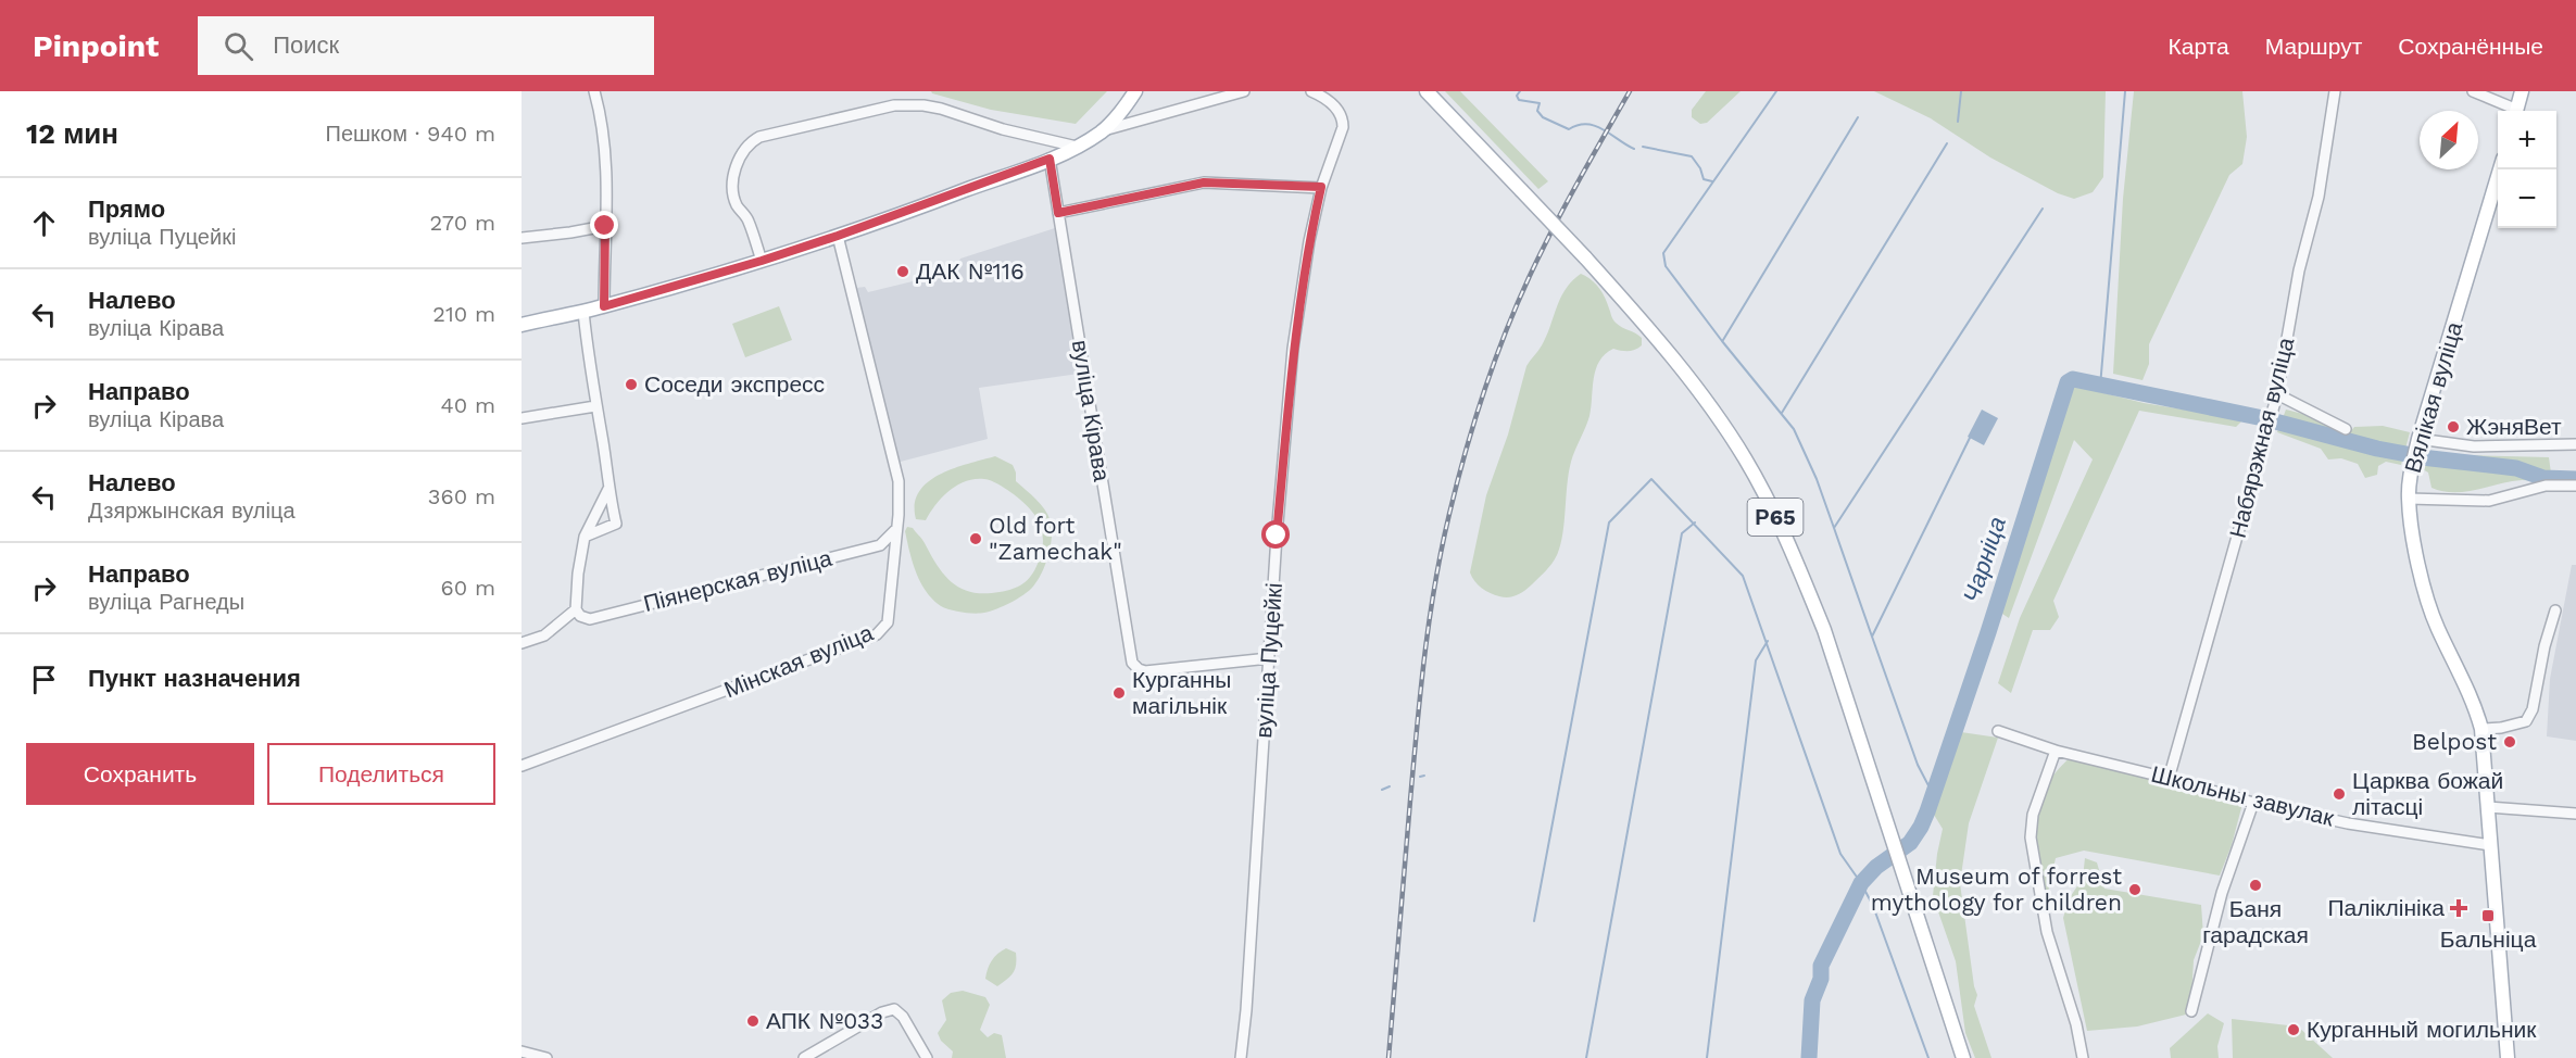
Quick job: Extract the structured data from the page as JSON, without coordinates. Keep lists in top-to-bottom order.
{
  "streets": {
    "main road": ["Вялікая вуліца", "Р65"],
    "street": [
      "вуліца Кірава",
      "Набярэжная вуліца",
      "Піянерская вуліца",
      "вуліца Пуцейкі",
      "Мінская вуліца",
      "Школьны завулак"
    ]
  },
  "crossings": [
    ["Вялікая вуліца", "Школьны завулак"],
    ["вуліца Кірава", "вуліца Пуцейкі"],
    ["Набярэжная вуліца", "Школьны завулак"],
    ["Піянерская вуліца", "Мінская вуліца"]
  ],
  "water": ["Чарніца"],
  "places": {
    "other": [
      "ДАК №116",
      "Соседи экспресс",
      "ЖэняВет",
      "Old fort \"Zamechak\"",
      "Курганны магільнік",
      "Belpost",
      "Царква божай літасці",
      "Баня гарадская",
      "Museum of forrest mythology for children",
      "АПК №033",
      "Курганный могильник"
    ],
    "health": ["Паліклініка"],
    "transit": ["Бальніца"]
  },
  "north": "top right",
  "page": {
    "header": "Pinpoint",
    "search": "Поиск",
    "nav": ["Карта", "Маршрут", "Сохранённые"],
    "heading": ["12 мин", "Пешком · 940 m"],
    "map_buttons": ["+", "−"],
    "list": [
      ["Прямо", "вуліца Пуцейкі", "270 m"],
      ["Налево", "вуліца Кірава", "210 m"],
      ["Направо", "вуліца Кірава", "40 m"],
      ["Налево", "Дзяржынская вуліца", "360 m"],
      ["Направо", "вуліца Рагнеды", "60 m"],
      "Пункт назначения"
    ],
    "buttons": ["Сохранить", "Поделиться"]
  }
}
